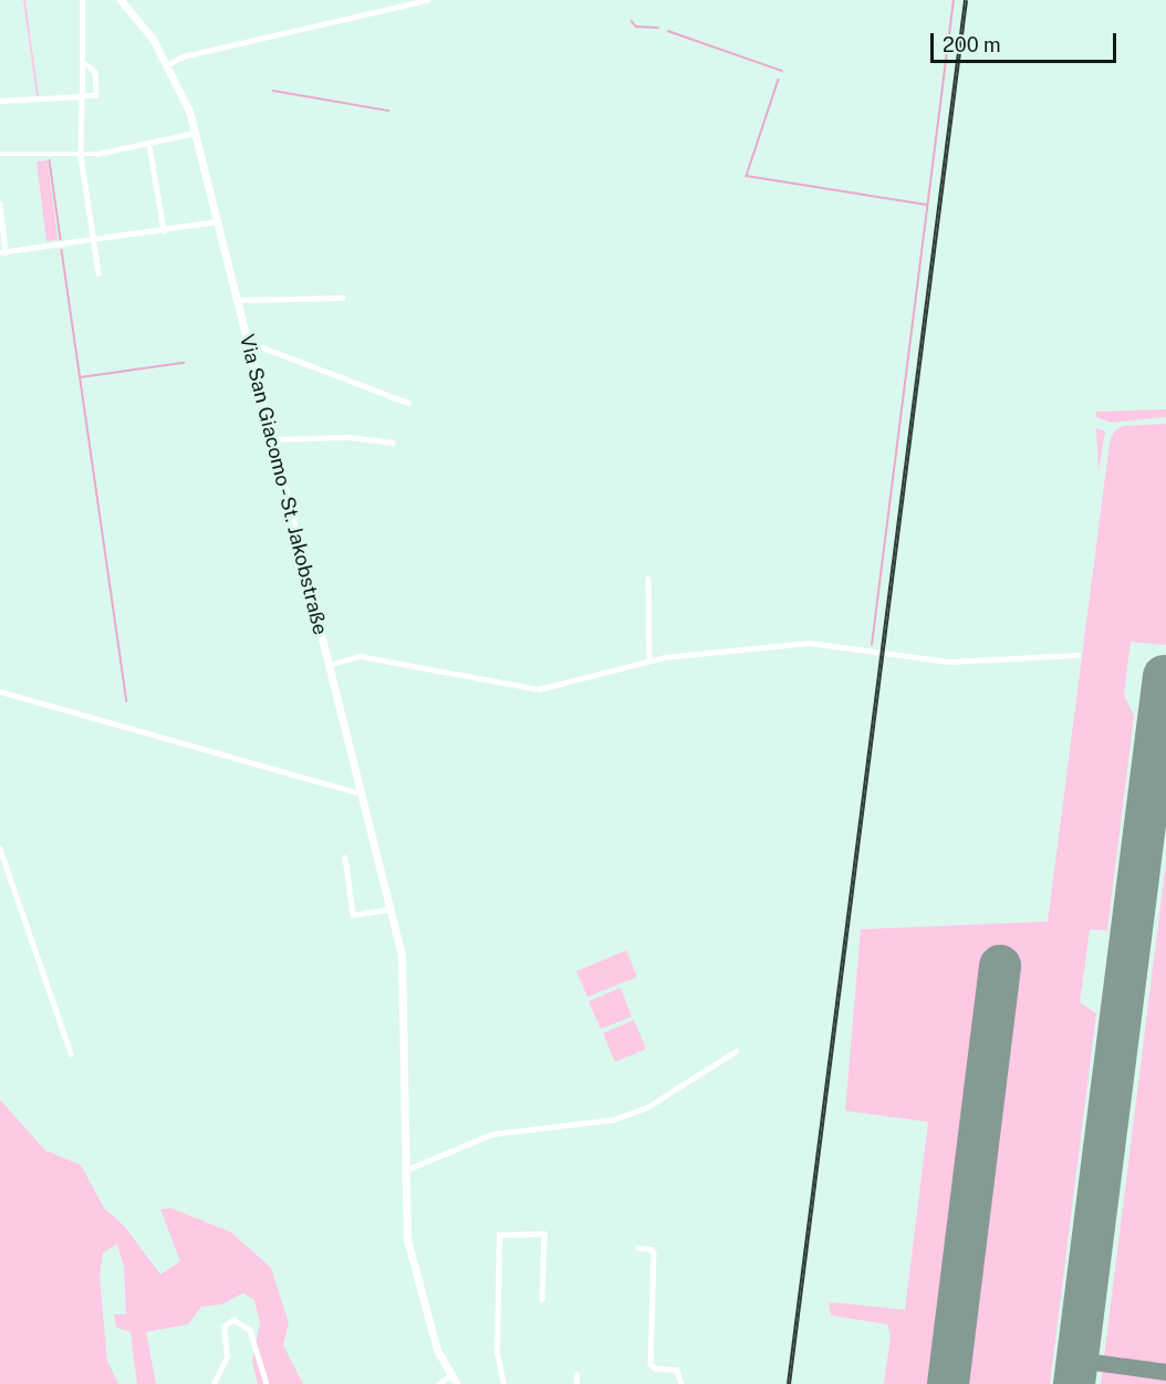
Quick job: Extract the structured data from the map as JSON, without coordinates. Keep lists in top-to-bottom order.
{
  "streets": {
    "street": ["Via San Giacomo - St. Jakobstraße"]
  },
  "scale_bar": "200 m"
}
